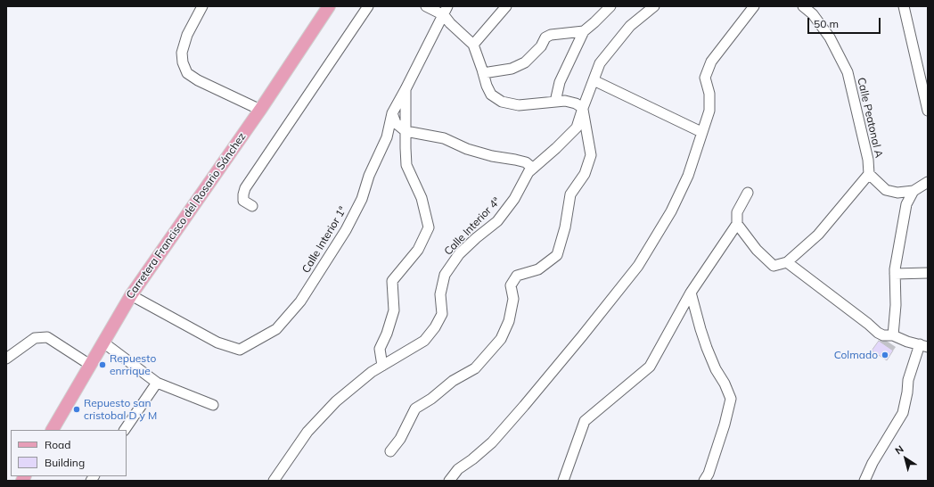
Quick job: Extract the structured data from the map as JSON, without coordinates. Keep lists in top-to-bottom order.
{
  "streets": {
    "main road": ["Carretera Francisco del Rosario Sánchez"],
    "street": ["Calle Peatonal A", "Calle Interior 4ª", "Calle Interior 1ª"]
  },
  "crossings": [
    ["Carretera Francisco del Rosario Sánchez", "Calle Interior 1ª"]
  ],
  "places": ["Colmado", "Repuesto enrrique", "Repuesto san cristobal D y M"],
  "legend": ["Road", "Building"],
  "scale_bar": "50 m",
  "north": "top left"
}
